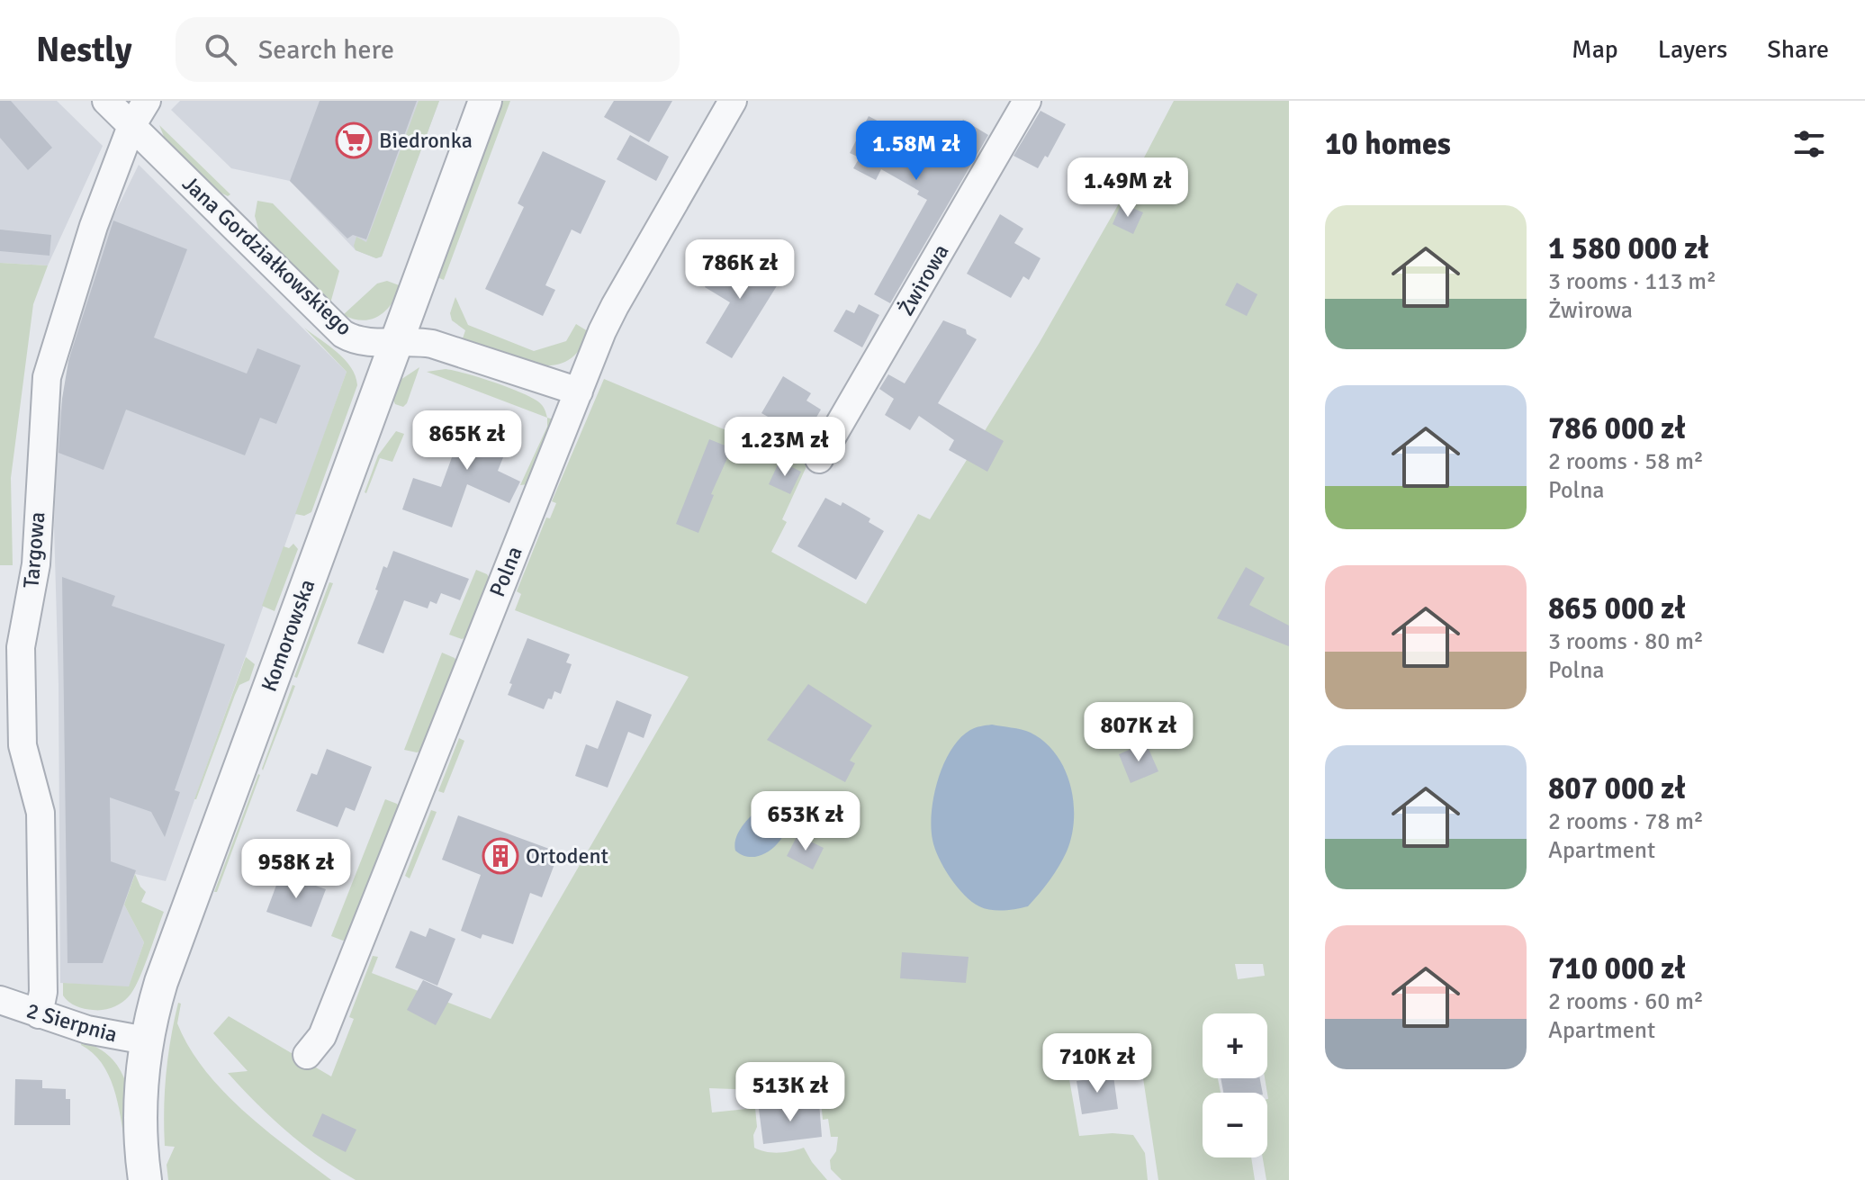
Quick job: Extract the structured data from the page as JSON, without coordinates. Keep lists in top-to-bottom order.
{
  "streets": {
    "street": [
      "Jana Gordziałkowskiego",
      "Żwirowa",
      "Targowa",
      "Polna",
      "Komorowska",
      "2 Sierpnia"
    ]
  },
  "crossings": [
    ["Jana Gordziałkowskiego", "Targowa"],
    ["Jana Gordziałkowskiego", "Polna"],
    ["Jana Gordziałkowskiego", "Komorowska"],
    ["Targowa", "2 Sierpnia"],
    ["Komorowska", "2 Sierpnia"]
  ],
  "places": {
    "supermarket": ["Biedronka"],
    "building": ["Ortodent"]
  },
  "page": {
    "header": "Nestly",
    "search": "Search here",
    "nav": ["Map", "Layers", "Share"],
    "heading": "10 homes",
    "price": [
      "1.58M zł",
      "1.49M zł",
      "786K zł",
      "865K zł",
      "1.23M zł",
      "807K zł",
      "653K zł",
      "958K zł",
      "710K zł",
      "513K zł"
    ],
    "list": [
      {
        "name": "1 580 000 zł",
        "note": "3 rooms · 113 m² · Żwirowa"
      },
      {
        "name": "786 000 zł",
        "note": "2 rooms · 58 m² · Polna"
      },
      {
        "name": "865 000 zł",
        "note": "3 rooms · 80 m² · Polna"
      },
      {
        "name": "807 000 zł",
        "note": "2 rooms · 78 m² · Apartment"
      },
      {
        "name": "710 000 zł",
        "note": "2 rooms · 60 m² · Apartment"
      }
    ],
    "map_buttons": ["+", "−"]
  }
}
